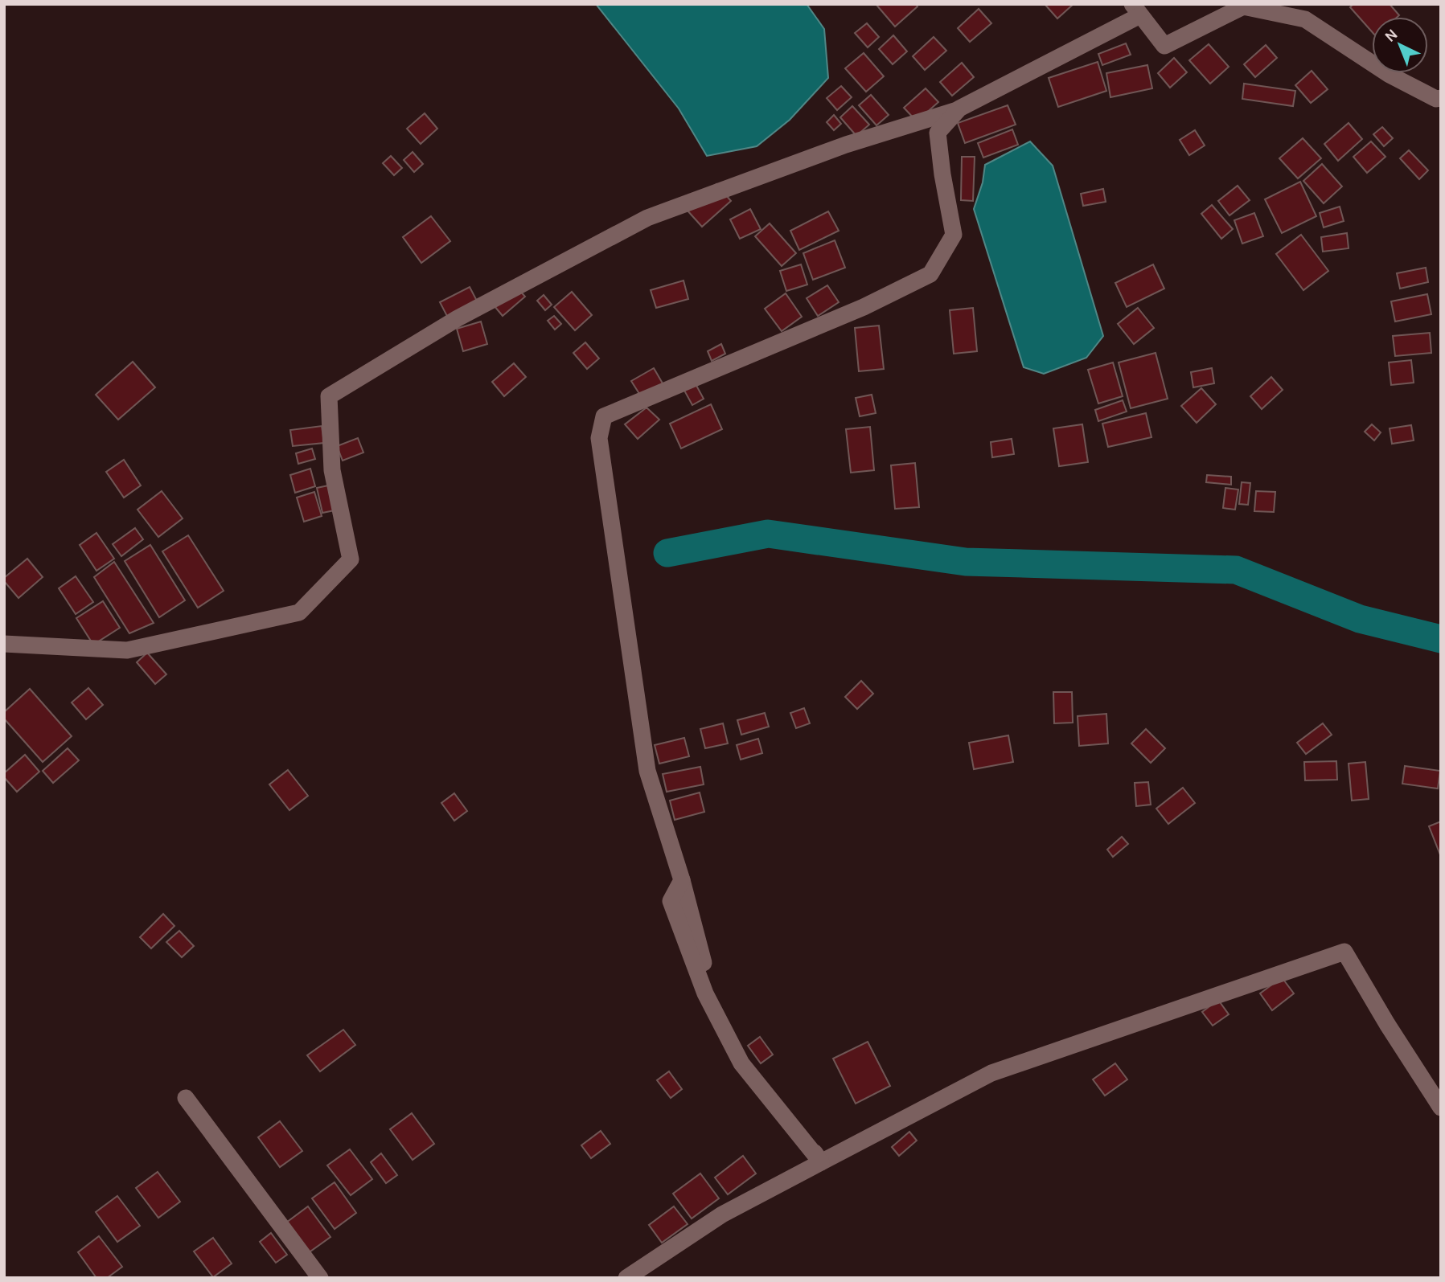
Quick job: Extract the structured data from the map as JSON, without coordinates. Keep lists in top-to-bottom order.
{
  "north": "top left"
}
